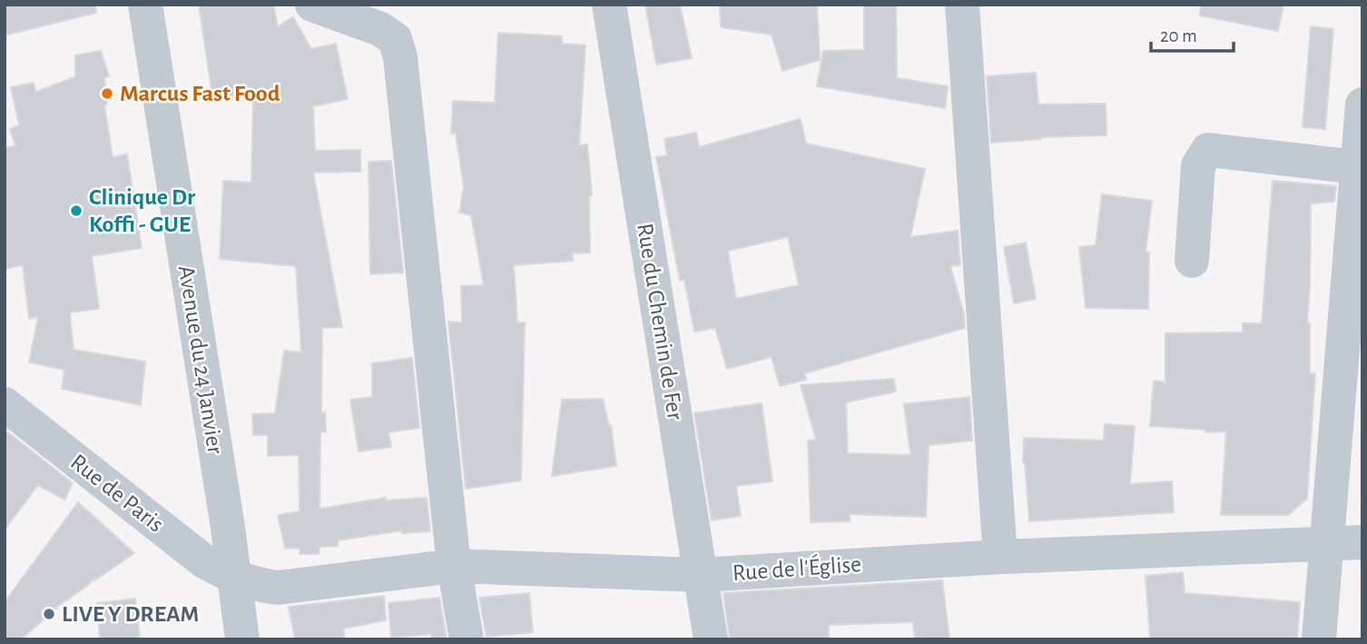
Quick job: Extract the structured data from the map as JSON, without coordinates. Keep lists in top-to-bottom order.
{
  "streets": {
    "street": [
      "Rue du Chemin de Fer",
      "Avenue du 24 Janvier",
      "Rue de Paris",
      "Rue de l'Église"
    ]
  },
  "crossings": [
    ["Rue du Chemin de Fer", "Rue de l'Église"],
    ["Avenue du 24 Janvier", "Rue de Paris"],
    ["Avenue du 24 Janvier", "Rue de l'Église"],
    ["Rue de Paris", "Rue de l'Église"]
  ],
  "places": ["Marcus Fast Food", "Clinique Dr Koffi - GUE", "LIVE Y DREAM"],
  "scale_bar": "20 m"
}
